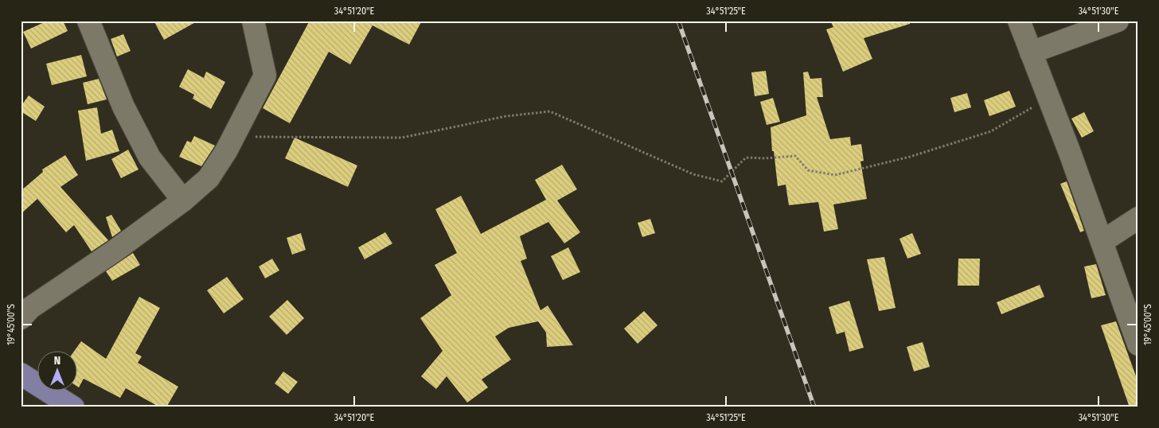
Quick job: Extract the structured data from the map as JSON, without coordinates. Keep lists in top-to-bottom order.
{
  "north": "top",
  "coordinates": [
    "34°51'20\"E",
    "34°51'25\"E",
    "34°51'30\"E",
    "19°45'00\"S"
  ]
}
